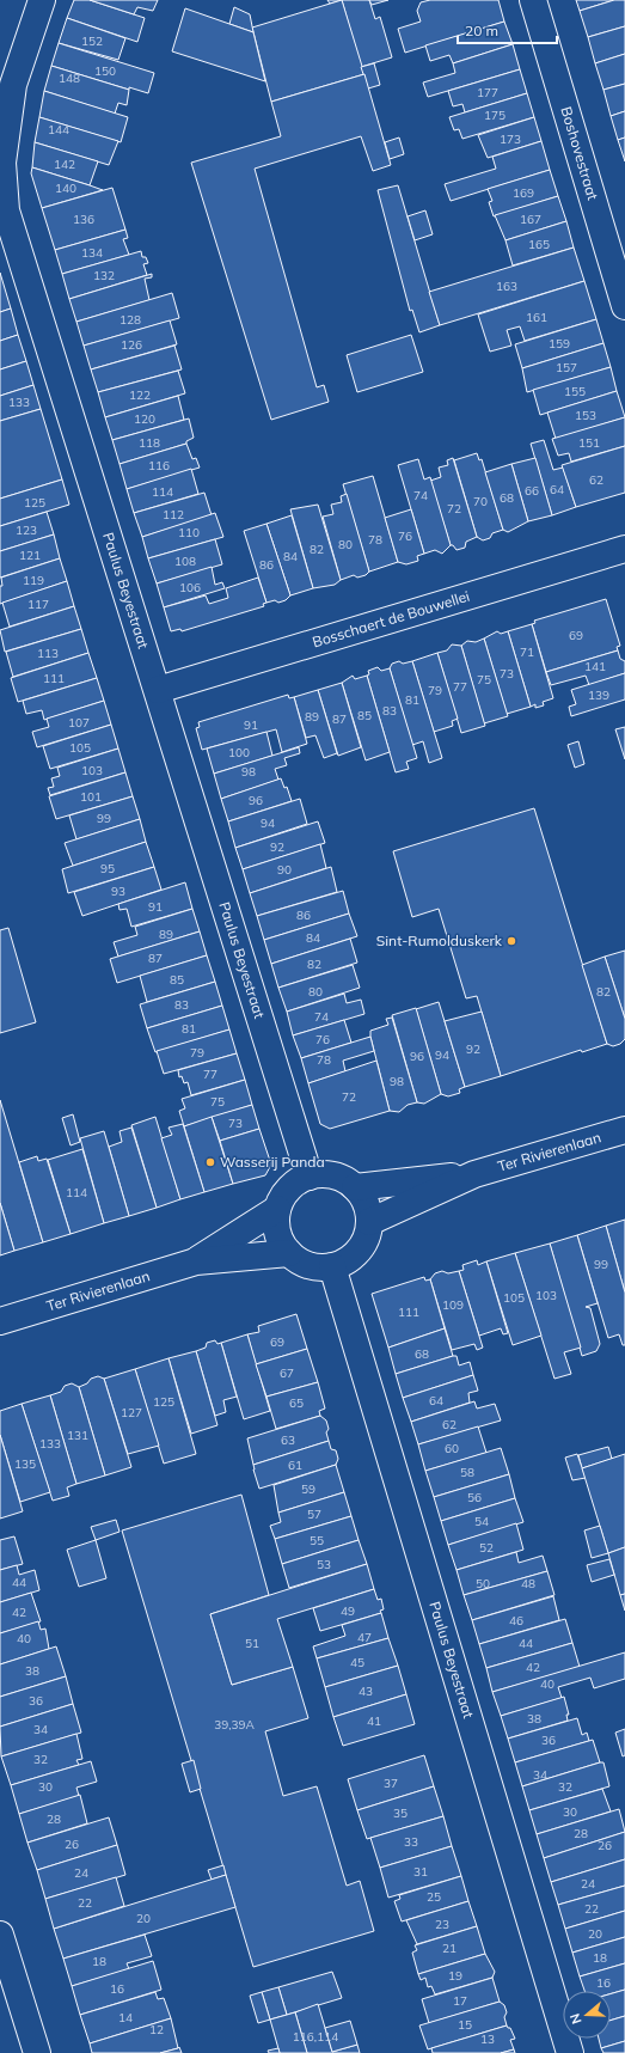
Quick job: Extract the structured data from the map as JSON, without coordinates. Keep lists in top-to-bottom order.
{
  "streets": {
    "street": [
      "Boshovestraat",
      "Paulus Beyestraat",
      "Bosschaert de Bouwellei",
      "Ter Rivierenlaan"
    ]
  },
  "crossings": [
    ["Paulus Beyestraat", "Bosschaert de Bouwellei"],
    ["Paulus Beyestraat", "Ter Rivierenlaan"]
  ],
  "places": ["Sint-Rumolduskerk", "Wasserij Panda"],
  "house_numbers": [
    "152",
    "150",
    "148",
    "177",
    "175",
    "144",
    "173",
    "142",
    "140",
    "169",
    "136",
    "167",
    "165",
    "134",
    "132",
    "163",
    "161",
    "128",
    "159",
    "126",
    "157",
    "155",
    "122",
    "133",
    "153",
    "120",
    "118",
    "151",
    "116",
    "62",
    "64",
    "66",
    "114",
    "74",
    "68",
    "70",
    "125",
    "72",
    "112",
    "123",
    "110",
    "76",
    "78",
    "80",
    "82",
    "121",
    "84",
    "108",
    "86",
    "119",
    "106",
    "117",
    "69",
    "71",
    "113",
    "141",
    "73",
    "111",
    "75",
    "77",
    "79",
    "139",
    "81",
    "83",
    "85",
    "89",
    "87",
    "107",
    "91",
    "105",
    "100",
    "103",
    "98",
    "101",
    "96",
    "99",
    "94",
    "92",
    "95",
    "90",
    "93",
    "91",
    "86",
    "89",
    "84",
    "87",
    "82",
    "85",
    "80",
    "82",
    "83",
    "74",
    "81",
    "76",
    "92",
    "79",
    "94",
    "96",
    "78",
    "77",
    "98",
    "72",
    "75",
    "73",
    "114",
    "99",
    "103",
    "105",
    "109",
    "111",
    "69",
    "68",
    "67",
    "64",
    "125",
    "65",
    "127",
    "62",
    "131",
    "63",
    "133",
    "60",
    "135",
    "61",
    "58",
    "59",
    "56",
    "57",
    "54",
    "55",
    "52",
    "53",
    "44",
    "50",
    "48",
    "49",
    "42",
    "46",
    "47",
    "40",
    "51",
    "44",
    "45",
    "42",
    "38",
    "40",
    "43",
    "36",
    "38",
    "41",
    "39,39A",
    "34",
    "36",
    "32",
    "34",
    "37",
    "30",
    "32",
    "30",
    "35",
    "28",
    "28",
    "33",
    "26",
    "26",
    "31",
    "24",
    "24",
    "25",
    "22",
    "22",
    "20",
    "23",
    "20",
    "21",
    "18",
    "18",
    "19",
    "16",
    "16",
    "17",
    "14",
    "15",
    "12",
    "116,114",
    "13"
  ],
  "scale_bar": "20 m",
  "north": "left"
}
